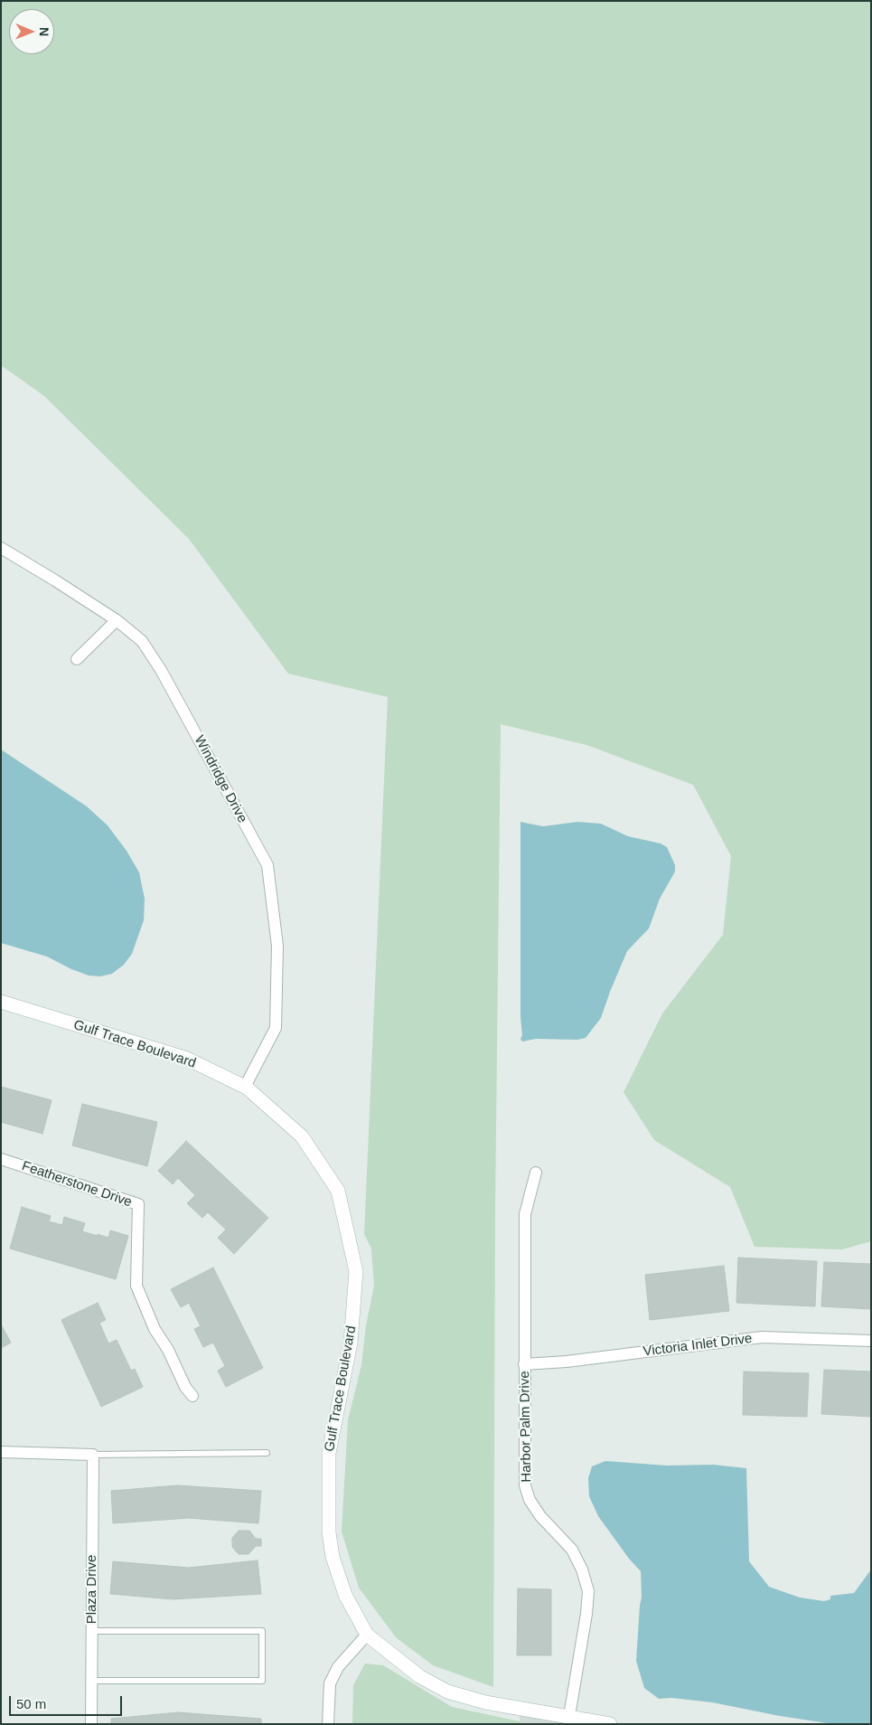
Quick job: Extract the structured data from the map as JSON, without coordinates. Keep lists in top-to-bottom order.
{
  "streets": {
    "street": [
      "Windridge Drive",
      "Gulf Trace Boulevard",
      "Featherstone Drive",
      "Victoria Inlet Drive",
      "Harbor Palm Drive",
      "Plaza Drive"
    ]
  },
  "crossings": [
    ["Windridge Drive", "Gulf Trace Boulevard"],
    ["Gulf Trace Boulevard", "Harbor Palm Drive"],
    ["Victoria Inlet Drive", "Harbor Palm Drive"]
  ],
  "scale_bar": "50 m",
  "north": "right"
}
